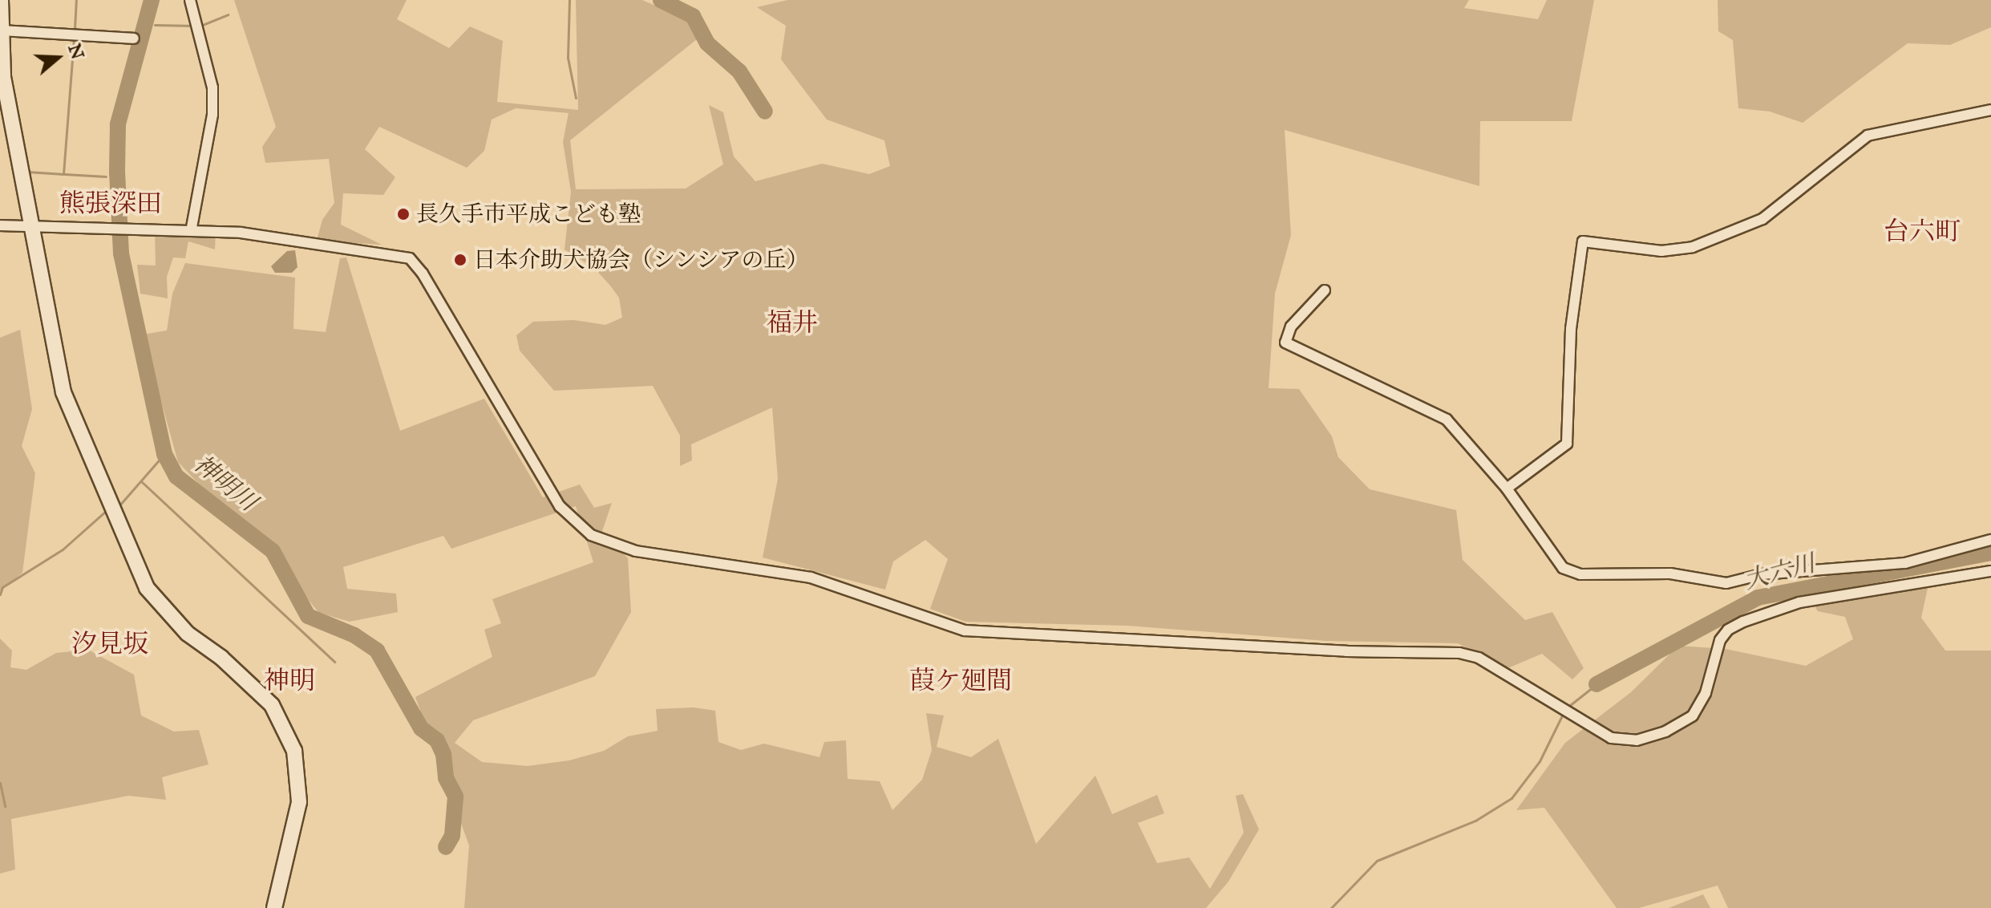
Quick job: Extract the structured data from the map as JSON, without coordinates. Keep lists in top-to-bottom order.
{
  "districts": [
    "熊張深田",
    "台六町",
    "福井",
    "汐見坂",
    "神明",
    "葭ケ廻間"
  ],
  "water": ["神明川", "大六川"],
  "places": ["長久手市平成こども塾", "日本介助犬協会（シンシアの丘）"],
  "north": "right"
}
